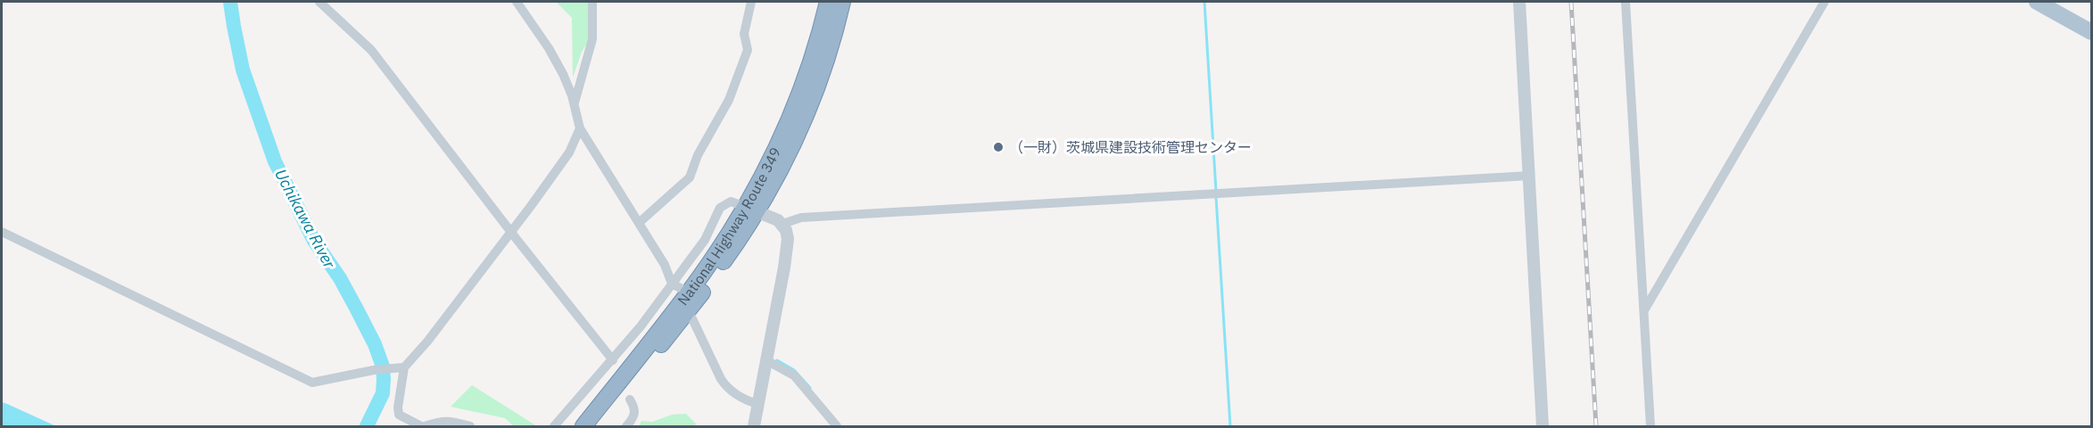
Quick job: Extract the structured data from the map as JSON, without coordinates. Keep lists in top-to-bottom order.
{
  "streets": {
    "highway": ["National Highway Route 349"]
  },
  "water": ["Uchikawa River"],
  "places": ["（一財）茨城県建設技術管理センター"]
}
